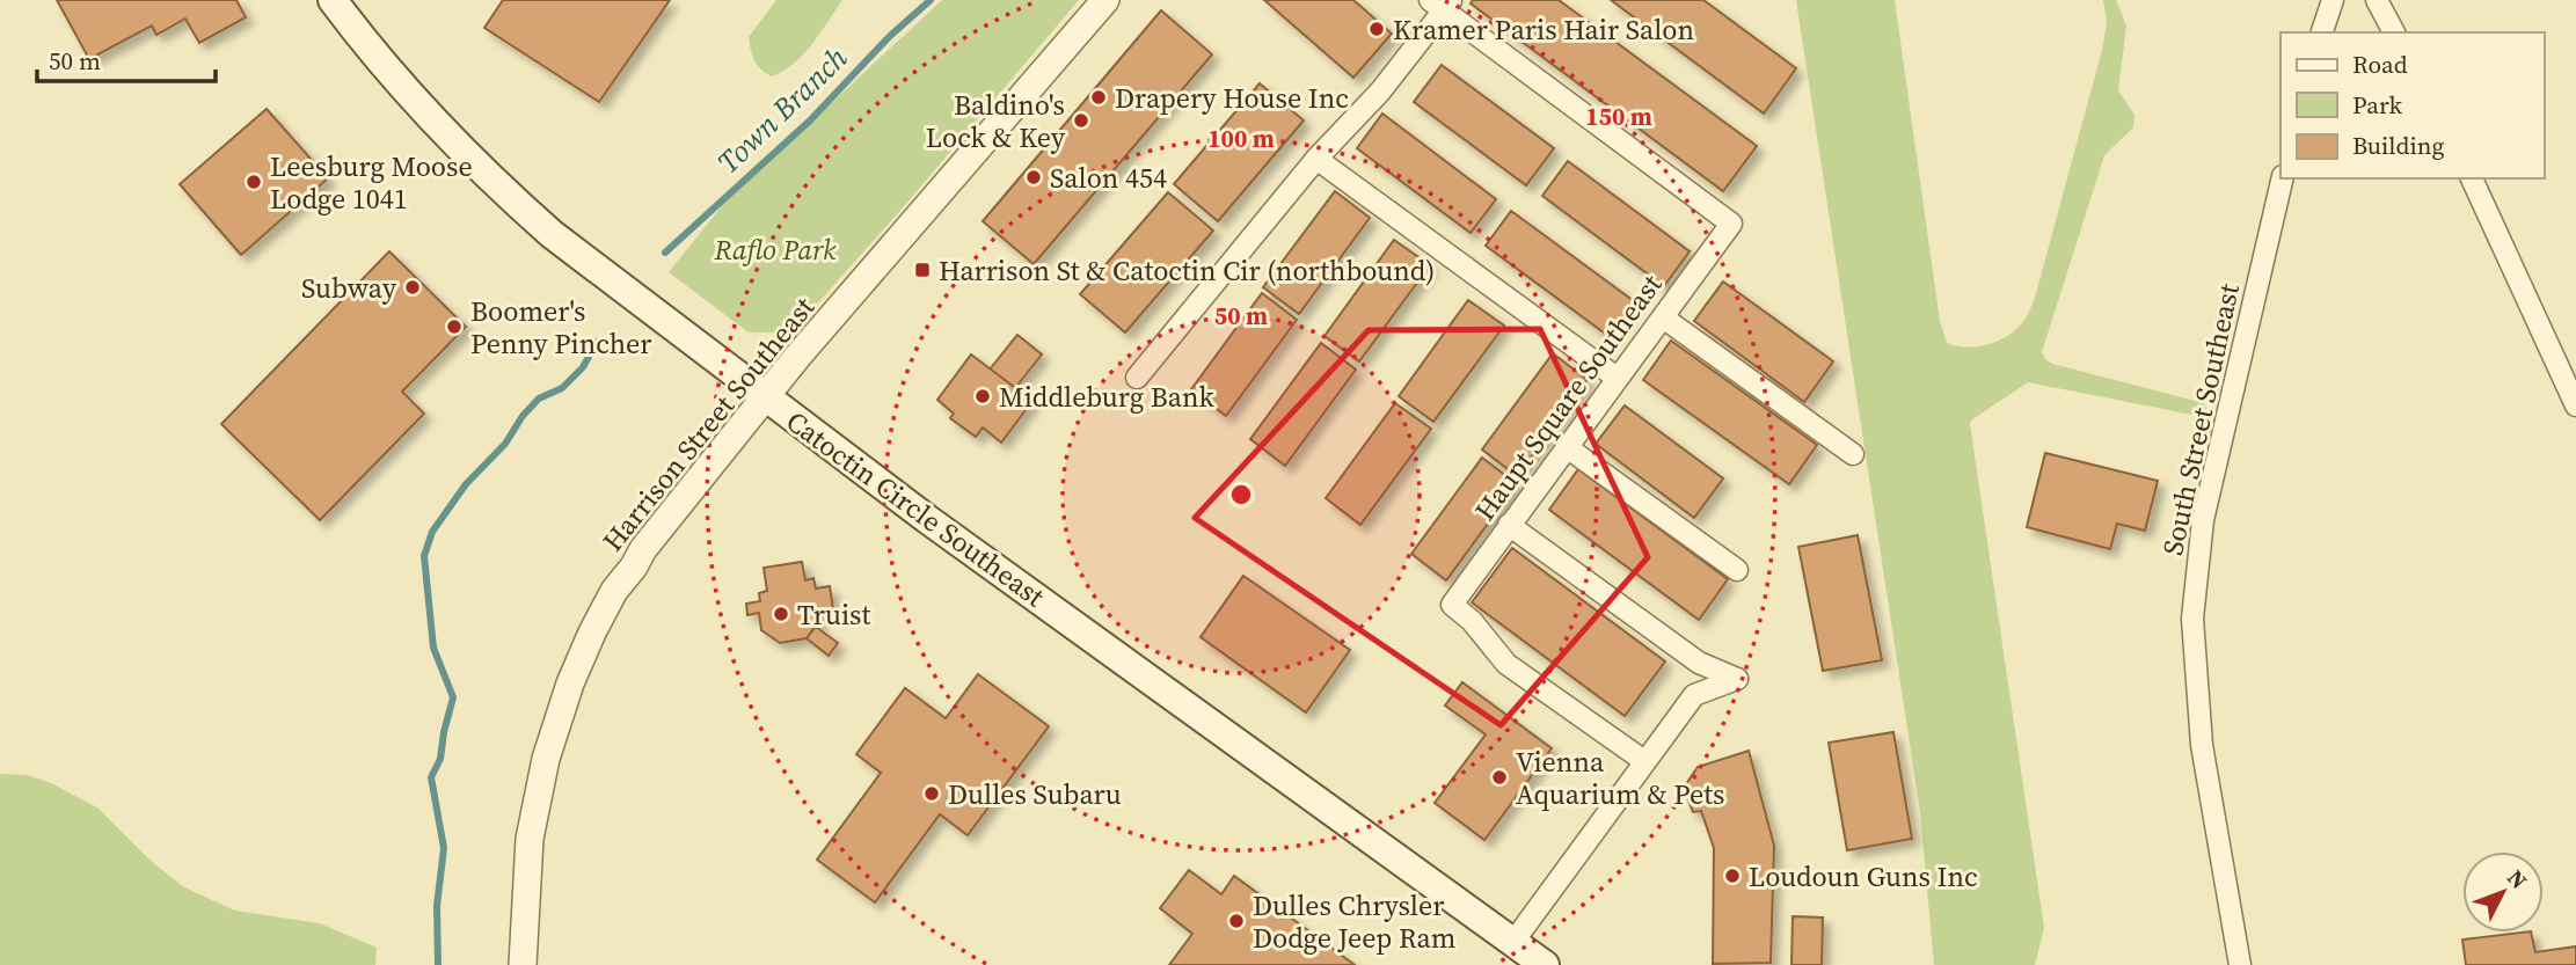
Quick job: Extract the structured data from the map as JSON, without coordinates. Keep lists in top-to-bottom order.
{
  "streets": {
    "main road": ["Catoctin Circle Southeast"],
    "street": ["Haupt Square Southeast", "South Street Southeast", "Harrison Street Southeast"]
  },
  "crossings": [
    ["Harrison Street Southeast", "Catoctin Circle Southeast"]
  ],
  "water": ["Town Branch"],
  "parks": ["Raflo Park"],
  "places": {
    "other": [
      "Kramer Paris Hair Salon",
      "Drapery House Inc",
      "Baldino's Lock & Key",
      "Salon 454",
      "Leesburg Moose Lodge 1041",
      "Subway",
      "Boomer's Penny Pincher",
      "Middleburg Bank",
      "Truist",
      "Vienna Aquarium & Pets",
      "Dulles Subaru",
      "Loudoun Guns Inc",
      "Dulles Chrysler Dodge Jeep Ram"
    ],
    "transit": ["Harrison St & Catoctin Cir (northbound)"]
  },
  "legend": ["Road", "Park", "Building"],
  "scale_bar": "50 m",
  "north": "top right",
  "rings": ["150 m", "100 m", "50 m"]
}
